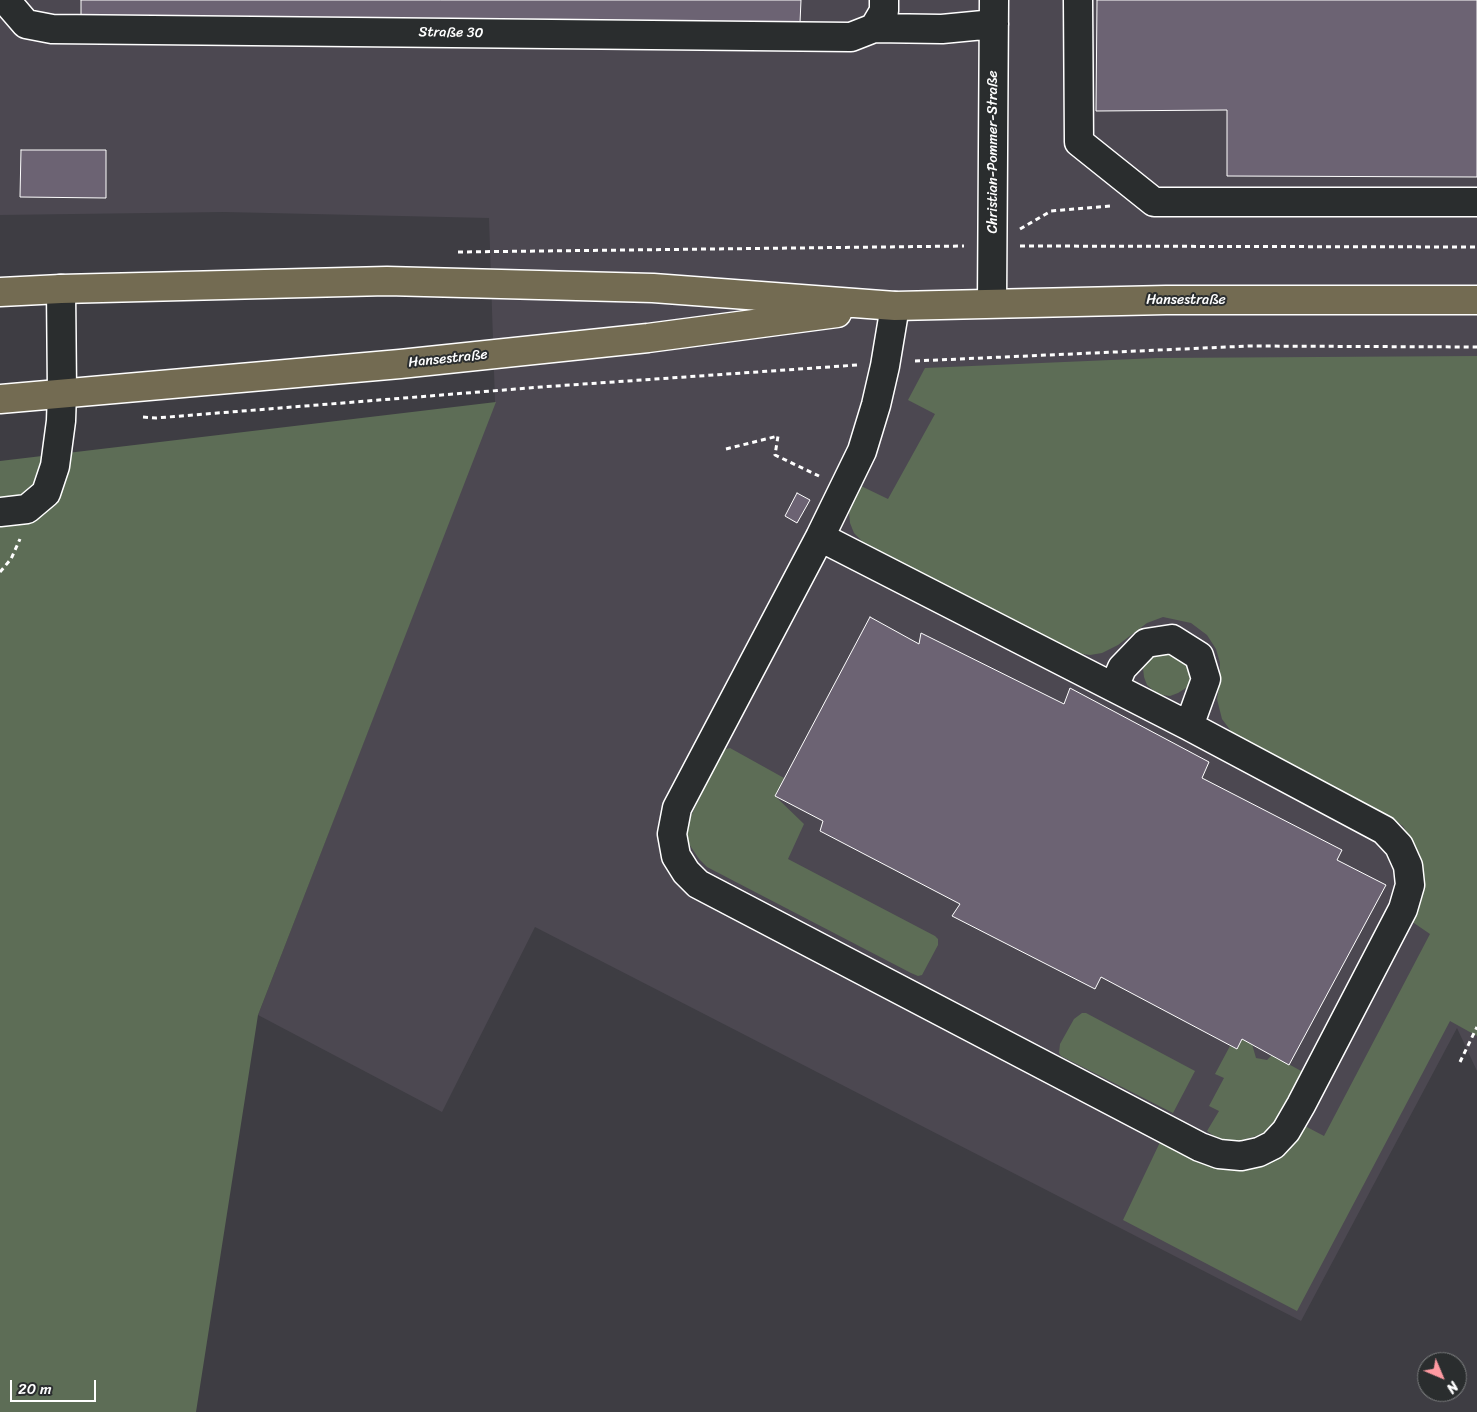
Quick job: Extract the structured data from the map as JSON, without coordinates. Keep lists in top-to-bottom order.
{
  "streets": {
    "main road": ["Hansestraße"],
    "street": ["Straße 30", "Christian-Pommer-Straße"]
  },
  "crossings": [
    ["Christian-Pommer-Straße", "Hansestraße"]
  ],
  "scale_bar": "20 m",
  "north": "bottom right"
}
